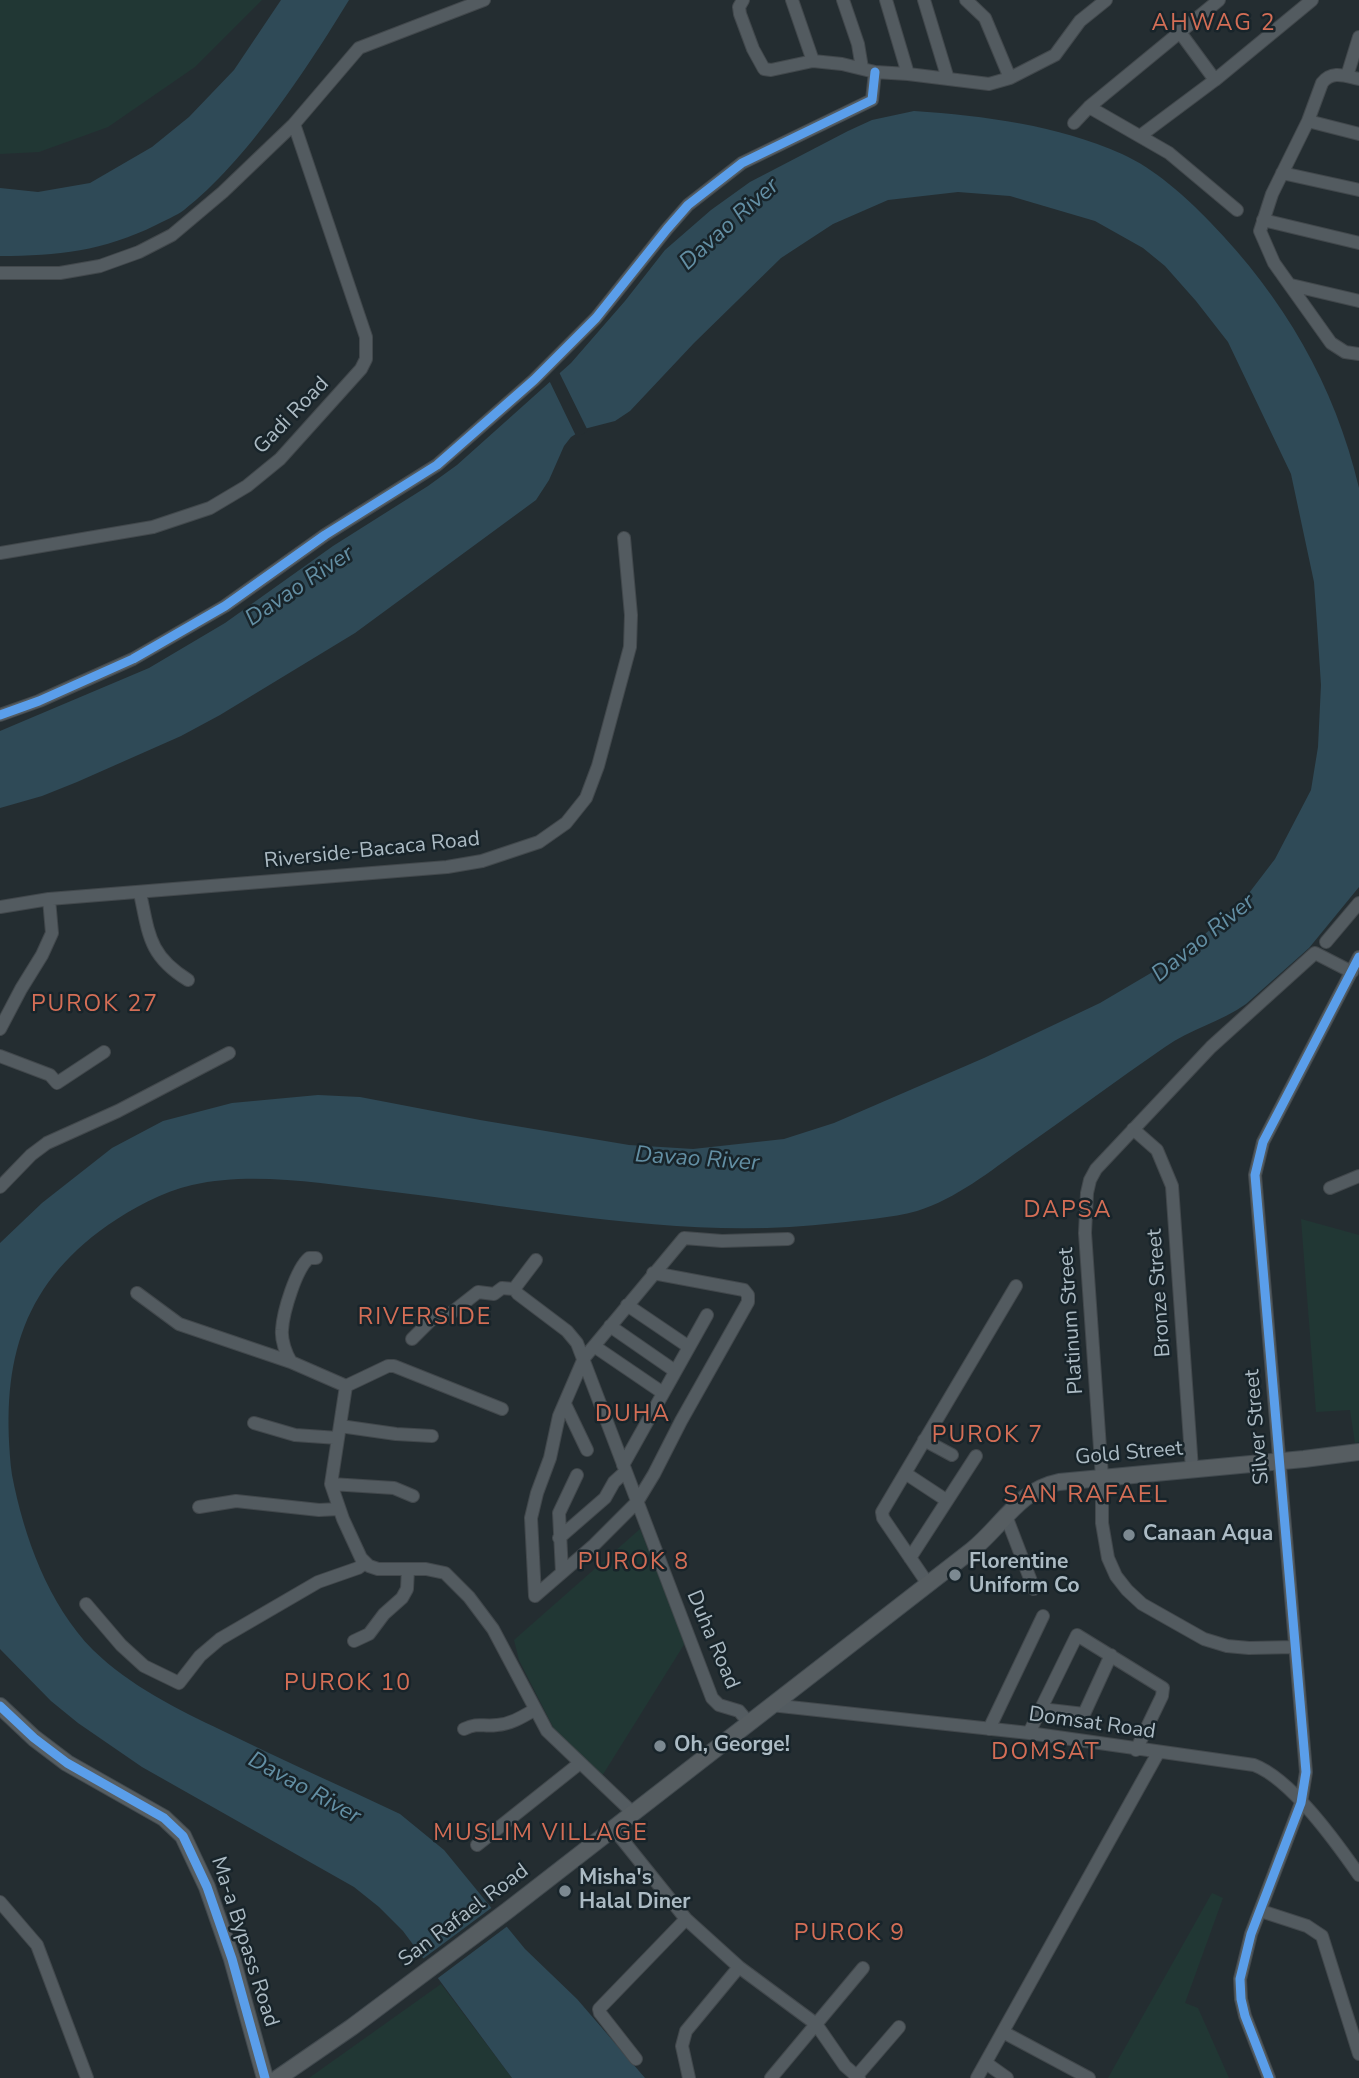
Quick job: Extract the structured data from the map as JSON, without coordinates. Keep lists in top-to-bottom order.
{
  "streets": {
    "main road": ["Gold Street", "San Rafael Road", "Ma-a Bypass Road"],
    "street": [
      "Gadi Road",
      "Riverside-Bacaca Road",
      "Bronze Street",
      "Platinum Street",
      "Silver Street",
      "Duha Road",
      "Domsat Road"
    ]
  },
  "crossings": [
    ["Bronze Street", "Platinum Street"],
    ["Bronze Street", "Gold Street"],
    ["Platinum Street", "Silver Street"],
    ["Platinum Street", "Gold Street"],
    ["Silver Street", "Gold Street"],
    ["Silver Street", "Domsat Road"],
    ["Gold Street", "Domsat Road"],
    ["Gold Street", "San Rafael Road"],
    ["Duha Road", "San Rafael Road"],
    ["Domsat Road", "San Rafael Road"]
  ],
  "districts": [
    "AHWAG 2",
    "PUROK 27",
    "DAPSA",
    "RIVERSIDE",
    "DUHA",
    "PUROK 7",
    "SAN RAFAEL",
    "PUROK 8",
    "PUROK 10",
    "DOMSAT",
    "MUSLIM VILLAGE",
    "PUROK 9"
  ],
  "water": ["Davao River"],
  "places": [
    "Canaan Aqua",
    "Florentine Uniform Co",
    "Oh, George!",
    "Misha's Halal Diner"
  ]
}
